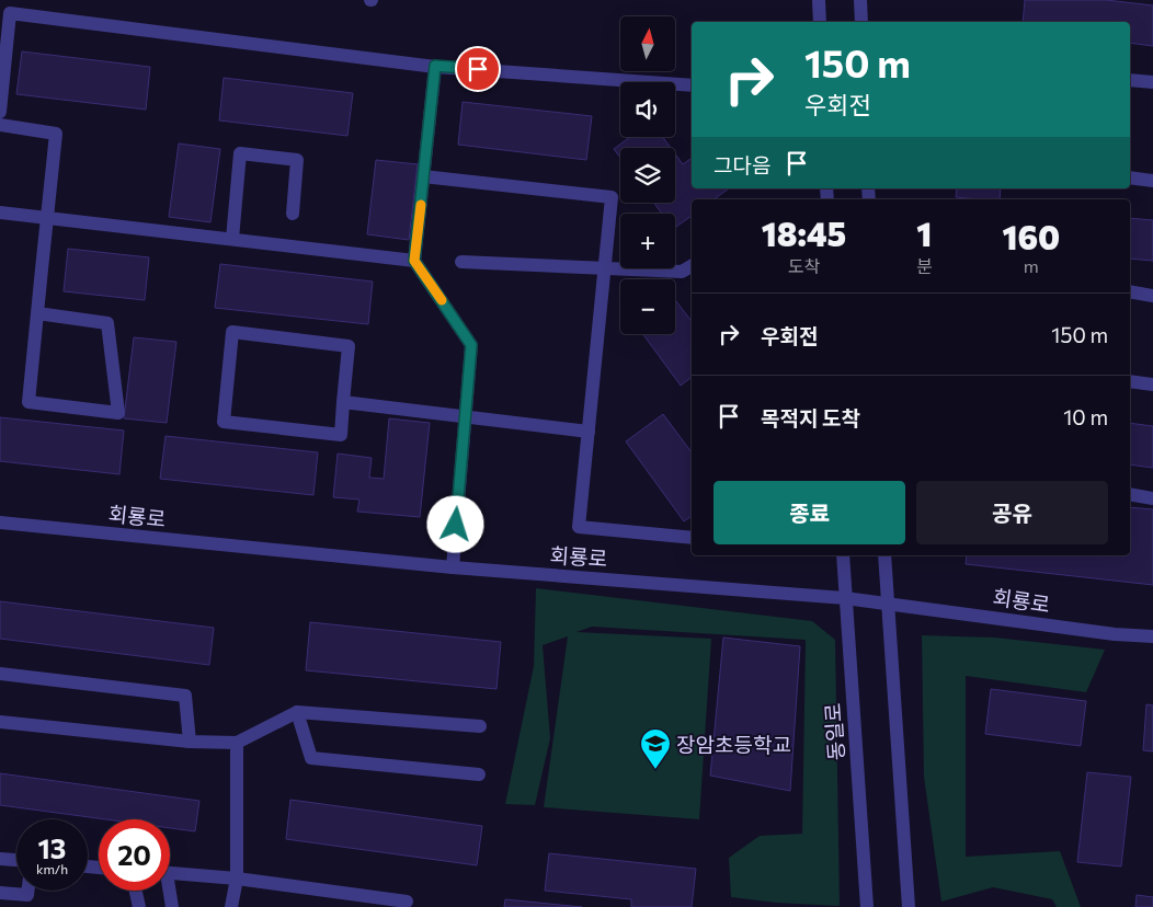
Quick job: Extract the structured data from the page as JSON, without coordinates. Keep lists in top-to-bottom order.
{
  "streets": {
    "street": ["회룡로", "동일로"]
  },
  "crossings": [
    ["회룡로", "동일로"]
  ],
  "places": {
    "school or university": ["장암초등학교"]
  },
  "north": "top",
  "page": {
    "map_buttons": ["+", "−"],
    "turn": ["150 m", "우회전"],
    "then": "그다음",
    "eta": [
      "18:45",
      "도착",
      "1",
      "분",
      "160",
      "m"
    ],
    "list": [
      {
        "name": "우회전",
        "value": "150 m"
      },
      {
        "name": "목적지 도착",
        "value": "10 m"
      }
    ],
    "buttons": ["종료", "공유"],
    "speed": "13 km/h",
    "limit": "20"
  }
}
